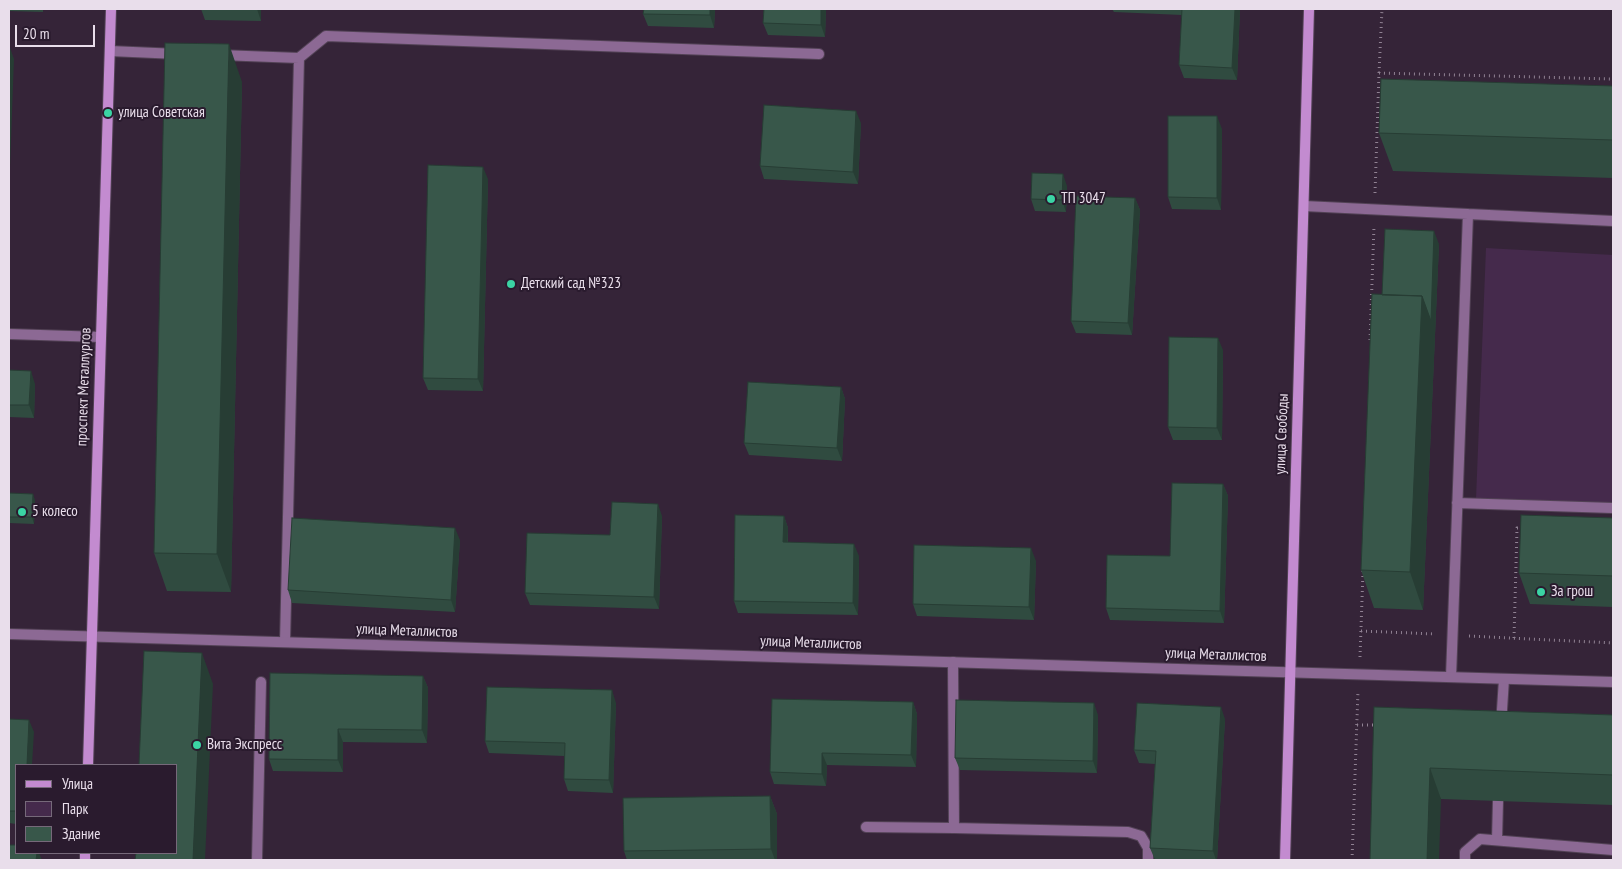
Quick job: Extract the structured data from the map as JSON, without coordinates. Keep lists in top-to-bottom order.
{
  "streets": {
    "street": ["проспект Металлургов", "улица Свободы", "улица Металлистов"]
  },
  "crossings": [
    ["проспект Металлургов", "улица Металлистов"],
    ["улица Свободы", "улица Металлистов"]
  ],
  "places": [
    "улица Советская",
    "ТП 3047",
    "Детский сад №323",
    "5 колесо",
    "За грош",
    "Вита Экспресс"
  ],
  "legend": ["Улица", "Парк", "Здание"],
  "scale_bar": "20 m"
}
